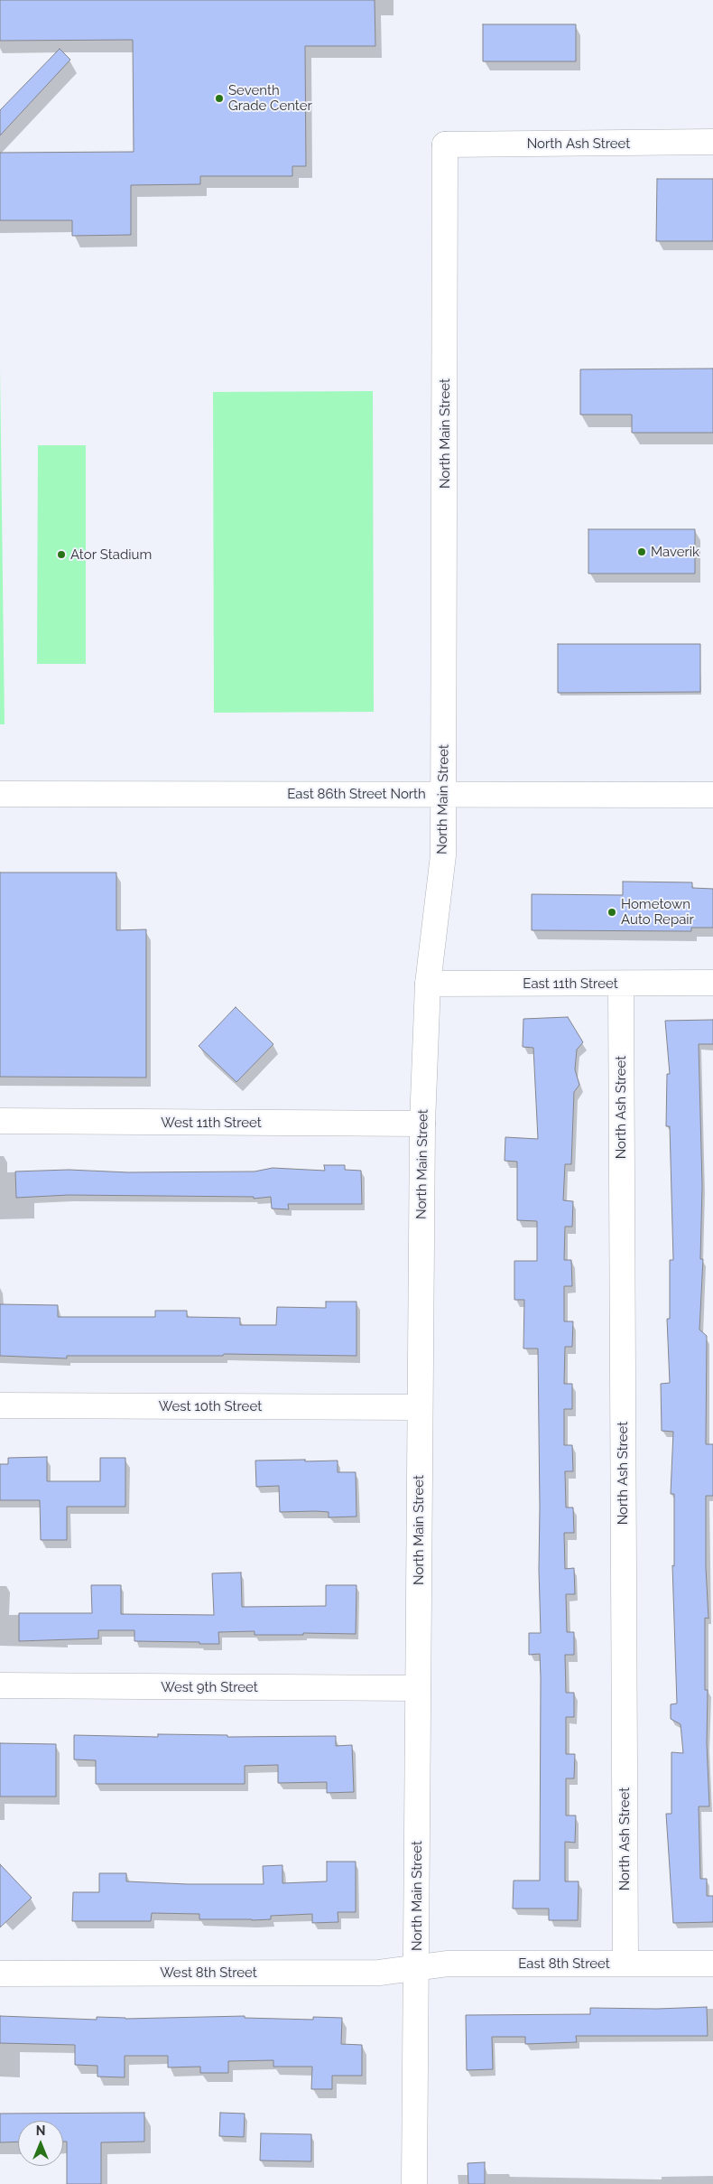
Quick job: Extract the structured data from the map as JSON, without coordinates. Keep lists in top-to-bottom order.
{
  "streets": {
    "street": [
      "North Ash Street",
      "North Main Street",
      "East 86th Street North",
      "East 11th Street",
      "West 11th Street",
      "West 10th Street",
      "West 9th Street",
      "East 8th Street",
      "West 8th Street"
    ]
  },
  "crossings": [
    ["North Ash Street", "North Main Street"],
    ["North Ash Street", "East 11th Street"],
    ["North Ash Street", "East 8th Street"],
    ["North Main Street", "East 86th Street North"],
    ["North Main Street", "East 11th Street"],
    ["North Main Street", "West 11th Street"],
    ["North Main Street", "West 10th Street"],
    ["North Main Street", "West 9th Street"],
    ["North Main Street", "East 8th Street"],
    ["North Main Street", "West 8th Street"],
    ["East 8th Street", "West 8th Street"]
  ],
  "places": [
    "Seventh Grade Center",
    "Maverik",
    "Ator Stadium",
    "Hometown Auto Repair"
  ],
  "north": "top"
}
